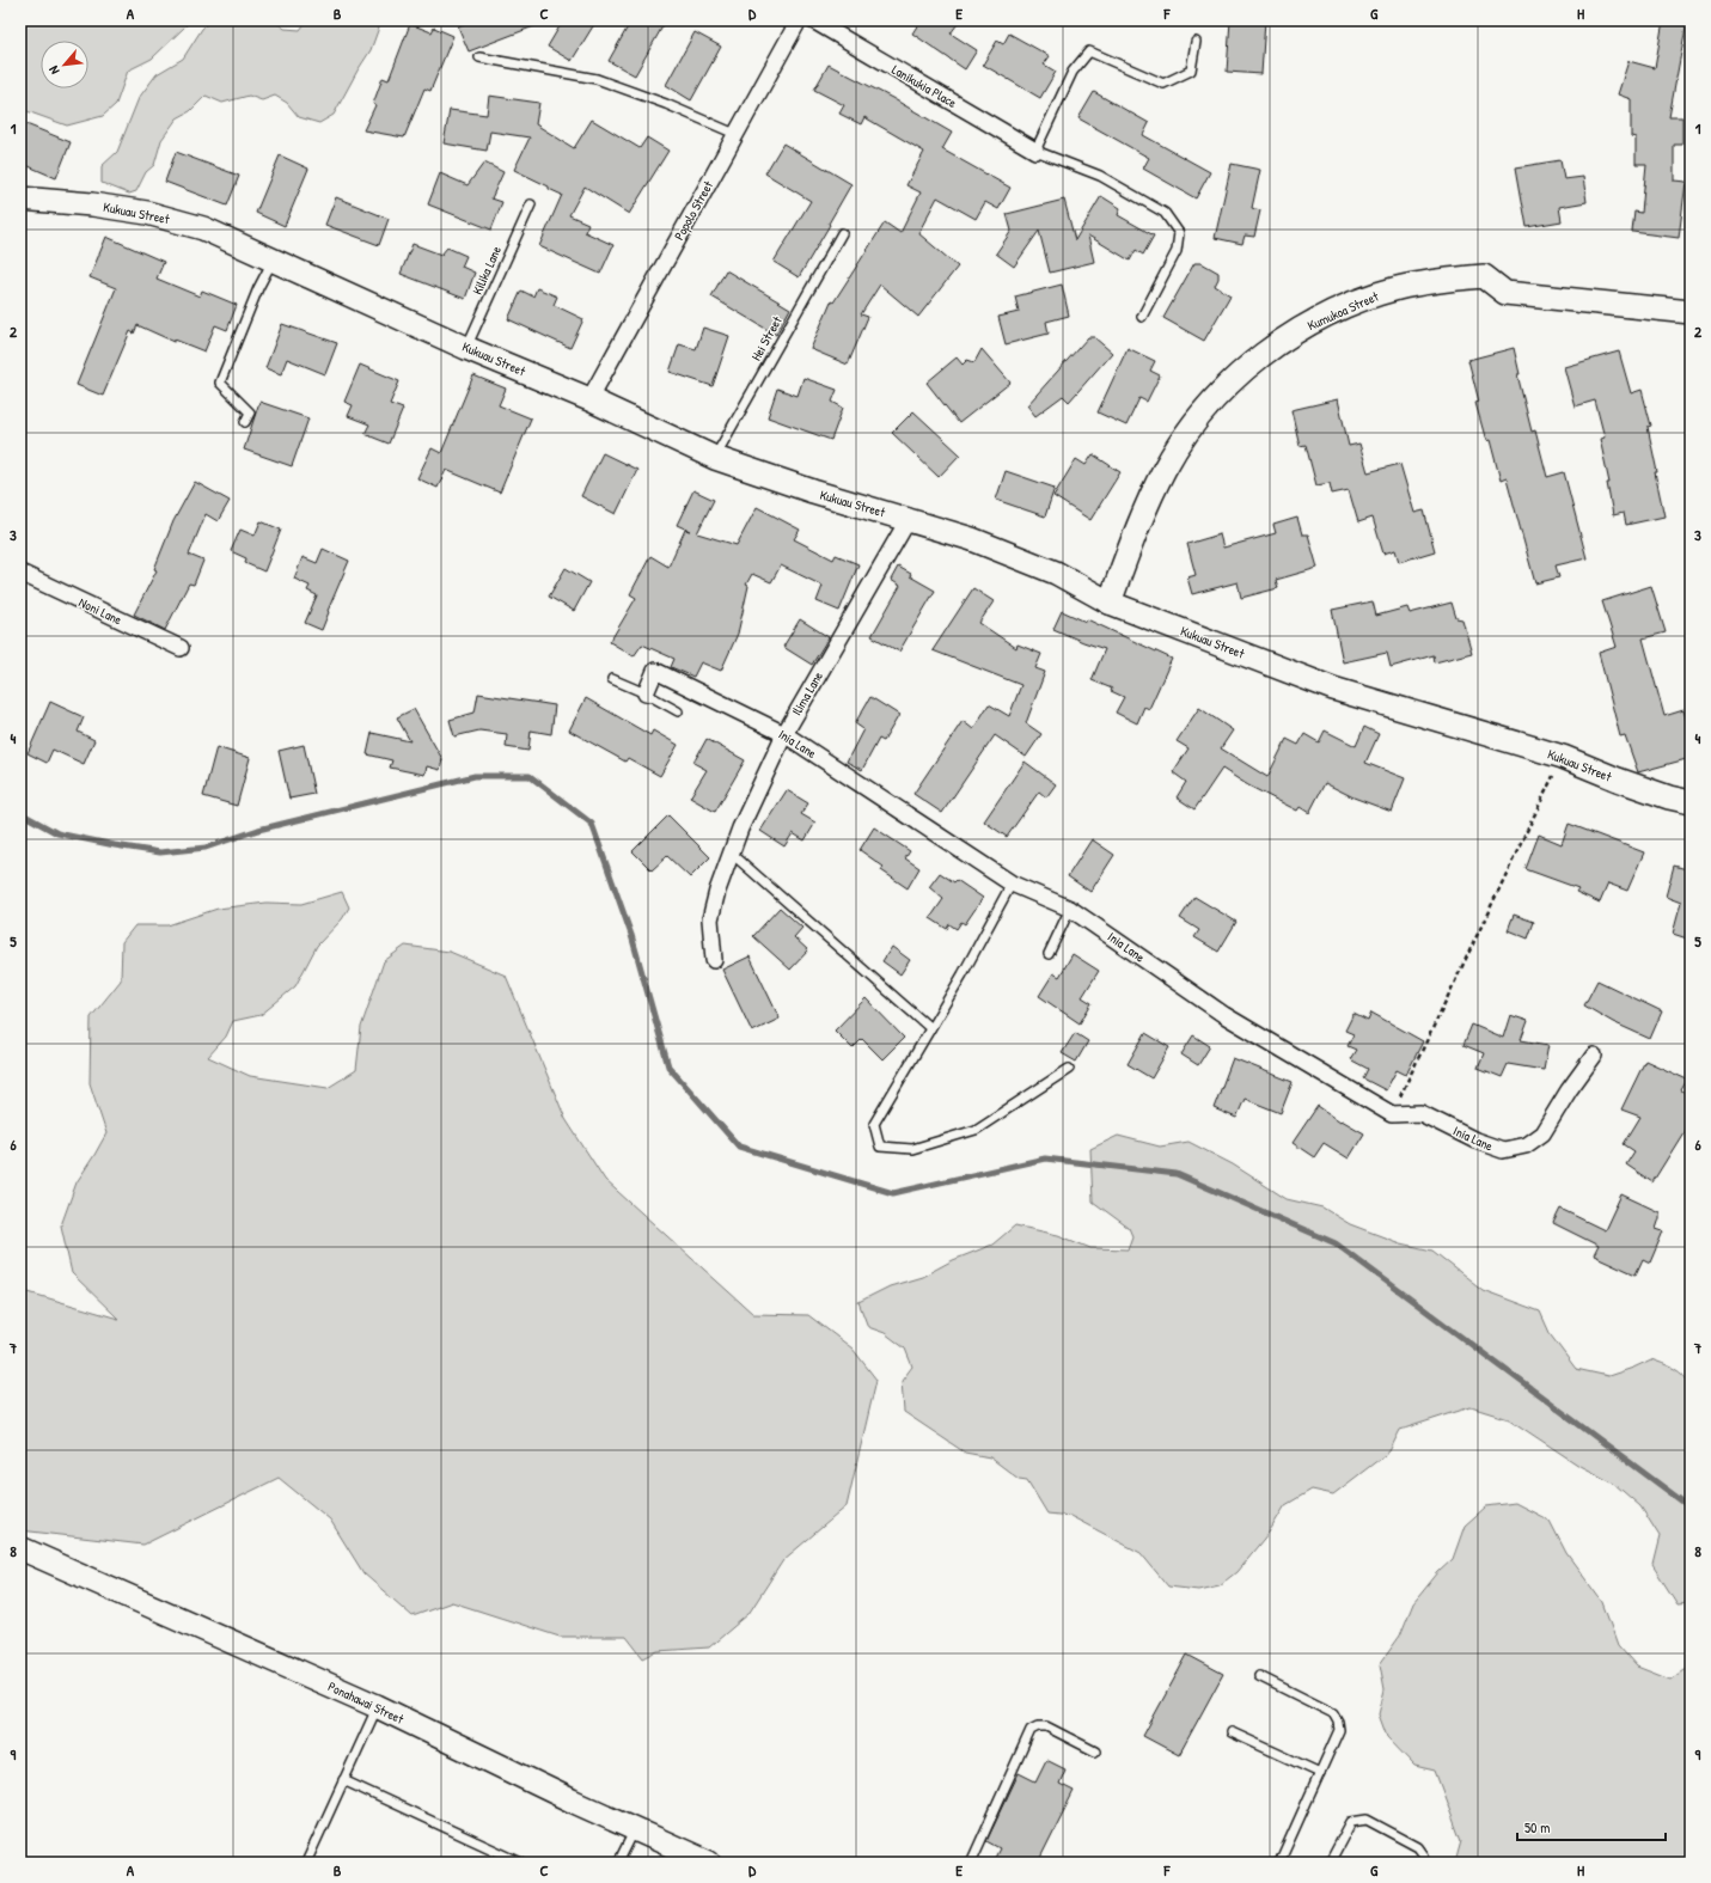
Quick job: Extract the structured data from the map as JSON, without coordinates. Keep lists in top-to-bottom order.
{
  "streets": {
    "street": [
      "Lanikukia Place",
      "Popolo Street",
      "Kukuau Street",
      "Kumukoa Street",
      "Noni Lane",
      "Ilima Lane",
      "Inia Lane",
      "Ponahawai Street"
    ],
    "lane": ["Kilika Lane", "Hei Street"]
  },
  "crossings": [
    ["Popolo Street", "Kukuau Street"],
    ["Kukuau Street", "Kilika Lane"],
    ["Kukuau Street", "Kumukoa Street"],
    ["Kukuau Street", "Hei Street"],
    ["Kukuau Street", "Ilima Lane"],
    ["Ilima Lane", "Inia Lane"]
  ],
  "scale_bar": "50 m",
  "north": "bottom left",
  "grid": {
    "columns": [
      "A",
      "B",
      "C",
      "D",
      "E",
      "F",
      "G",
      "H"
    ],
    "rows": [
      "1",
      "2",
      "3",
      "4",
      "5",
      "6",
      "7",
      "8",
      "9"
    ]
  }
}
